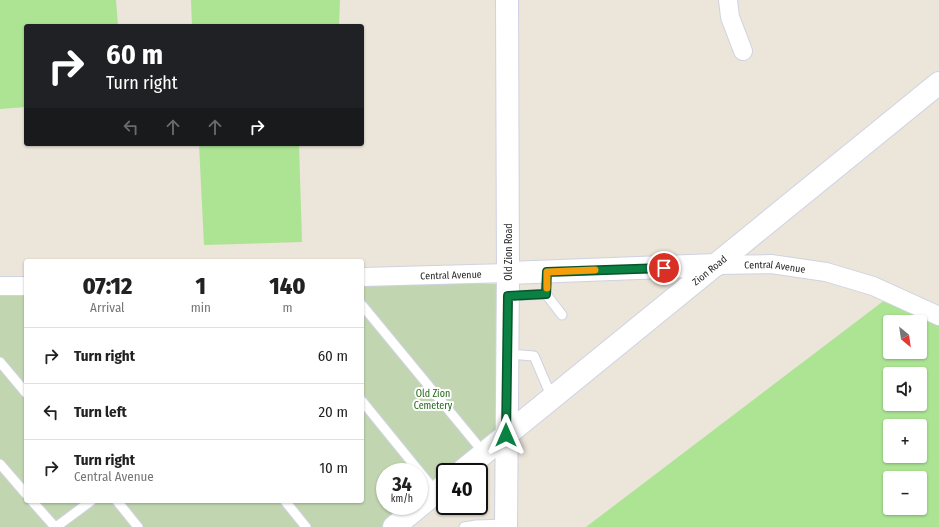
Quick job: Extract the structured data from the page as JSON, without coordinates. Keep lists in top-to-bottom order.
{
  "streets": {
    "street": ["Old Zion Road", "Central Avenue", "Zion Road"]
  },
  "crossings": [
    ["Old Zion Road", "Central Avenue"],
    ["Old Zion Road", "Zion Road"],
    ["Central Avenue", "Zion Road"]
  ],
  "parks": ["Old Zion Cemetery"],
  "north": "bottom right",
  "page": {
    "turn": ["60 m", "Turn right"],
    "eta": [
      "07:12",
      "Arrival",
      "1",
      "min",
      "140",
      "m"
    ],
    "map_buttons": ["+", "−"],
    "list": [
      {
        "name": "Turn right",
        "value": "60 m"
      },
      {
        "name": "Turn left",
        "value": "20 m"
      },
      {
        "name": "Turn right",
        "note": "Central Avenue",
        "value": "10 m"
      }
    ],
    "speed": "34 km/h",
    "limit": "40"
  }
}
